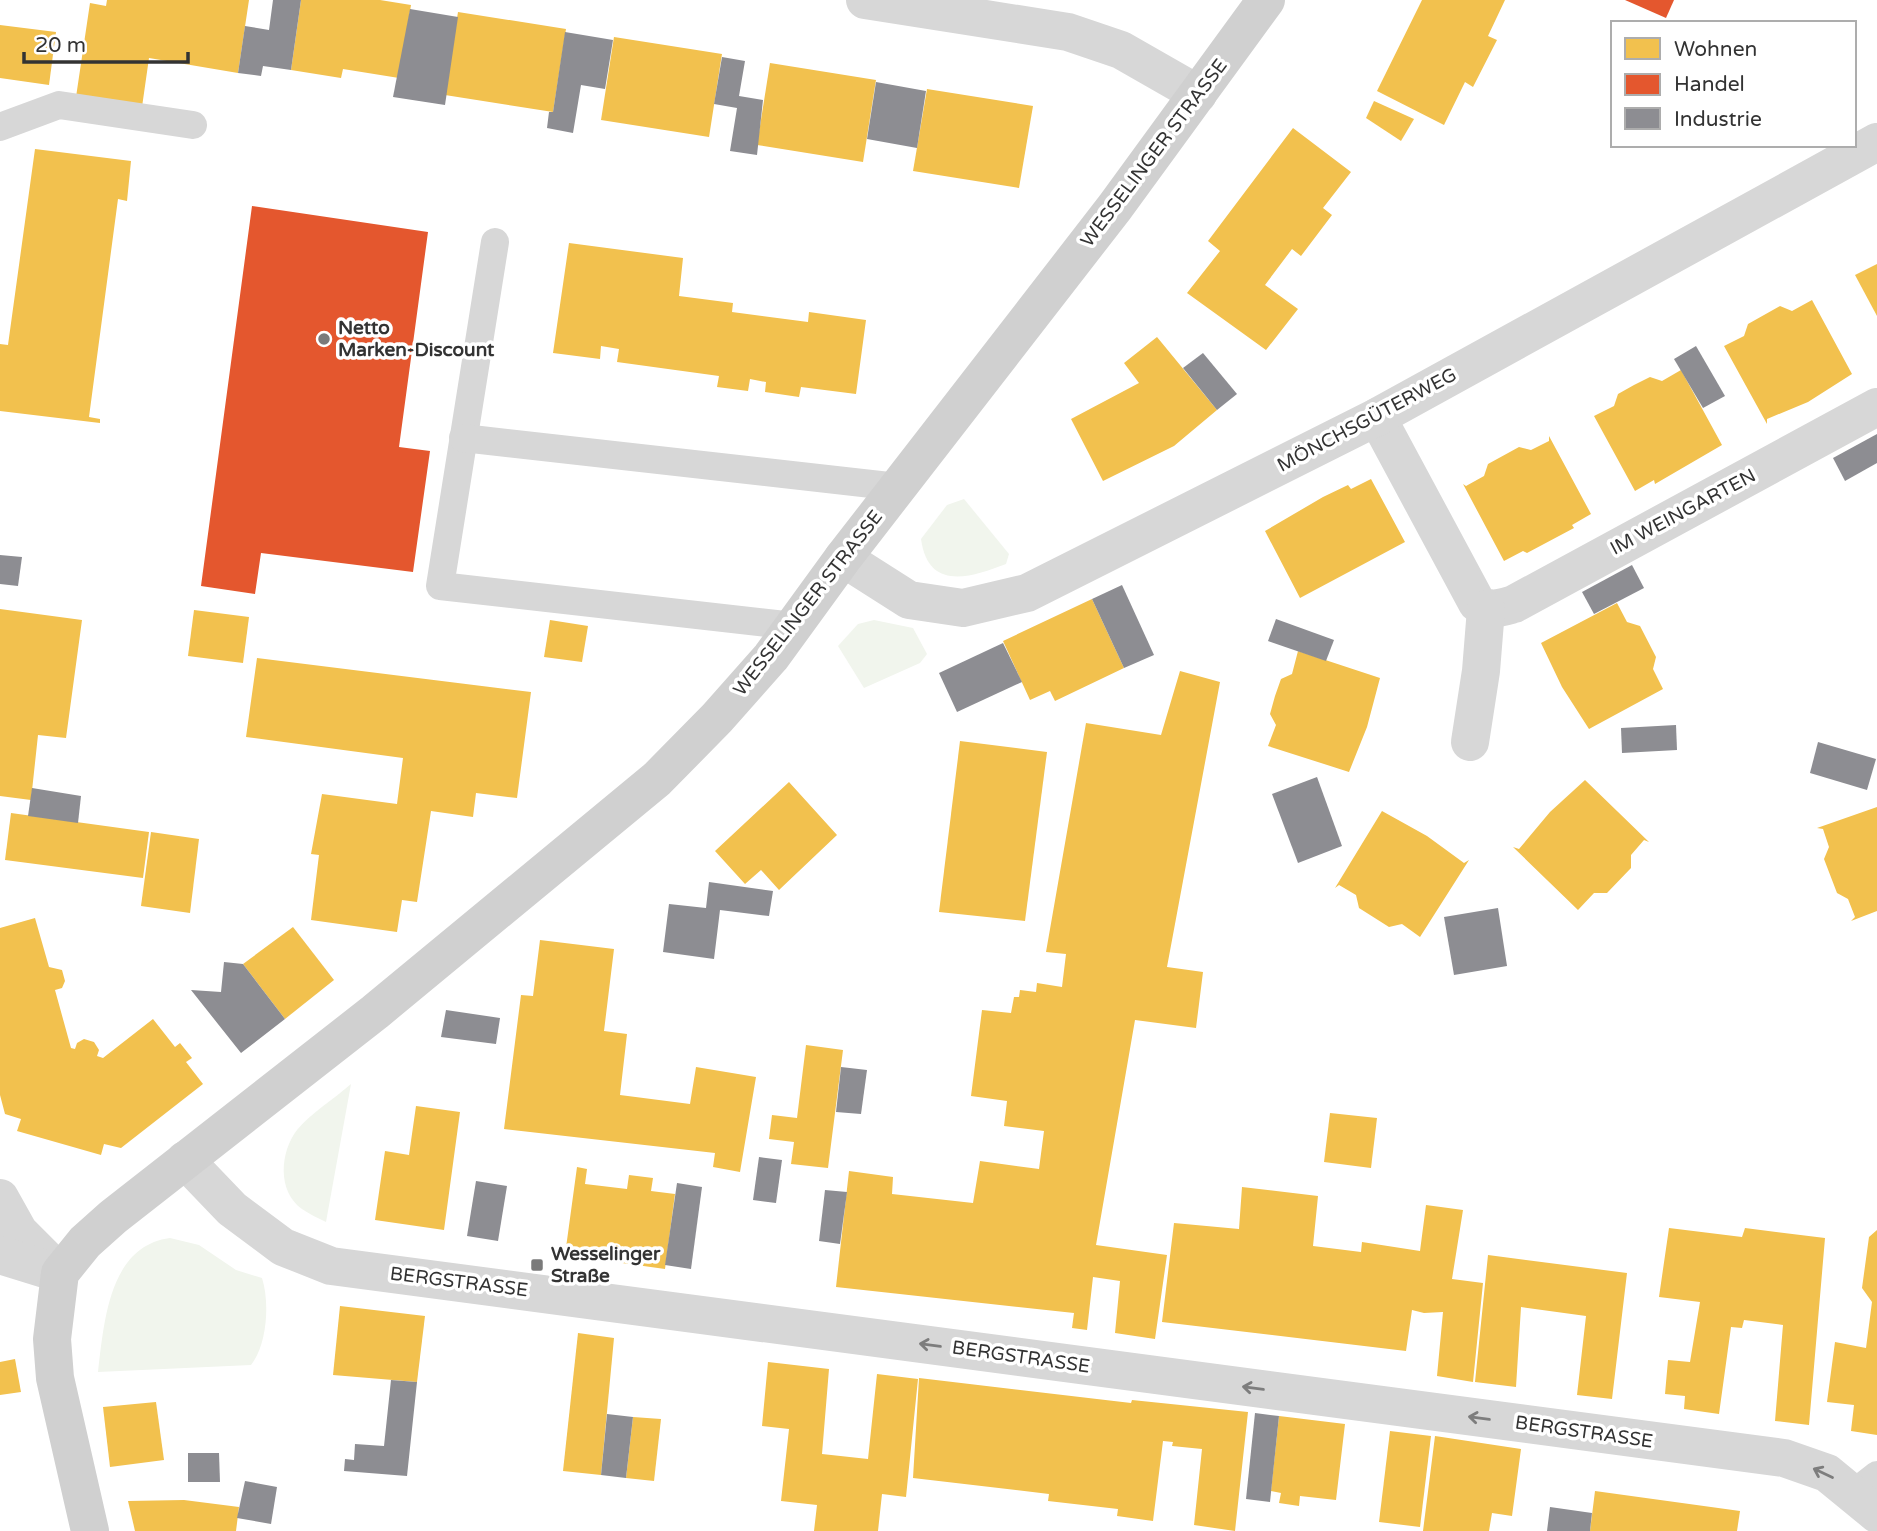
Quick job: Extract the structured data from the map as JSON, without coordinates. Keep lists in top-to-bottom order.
{
  "streets": {
    "street": [
      "WESSELINGER STRASSE",
      "MÖNCHSGÜTERWEG",
      "IM WEINGARTEN",
      "BERGSTRASSE"
    ]
  },
  "crossings": [
    ["WESSELINGER STRASSE", "MÖNCHSGÜTERWEG"],
    ["WESSELINGER STRASSE", "BERGSTRASSE"]
  ],
  "one_way": ["BERGSTRASSE"],
  "places": {
    "other": ["Netto Marken-Discount"],
    "transit": ["Wesselinger Straße"]
  },
  "legend": ["Wohnen", "Handel", "Industrie"],
  "scale_bar": "20 m"
}
